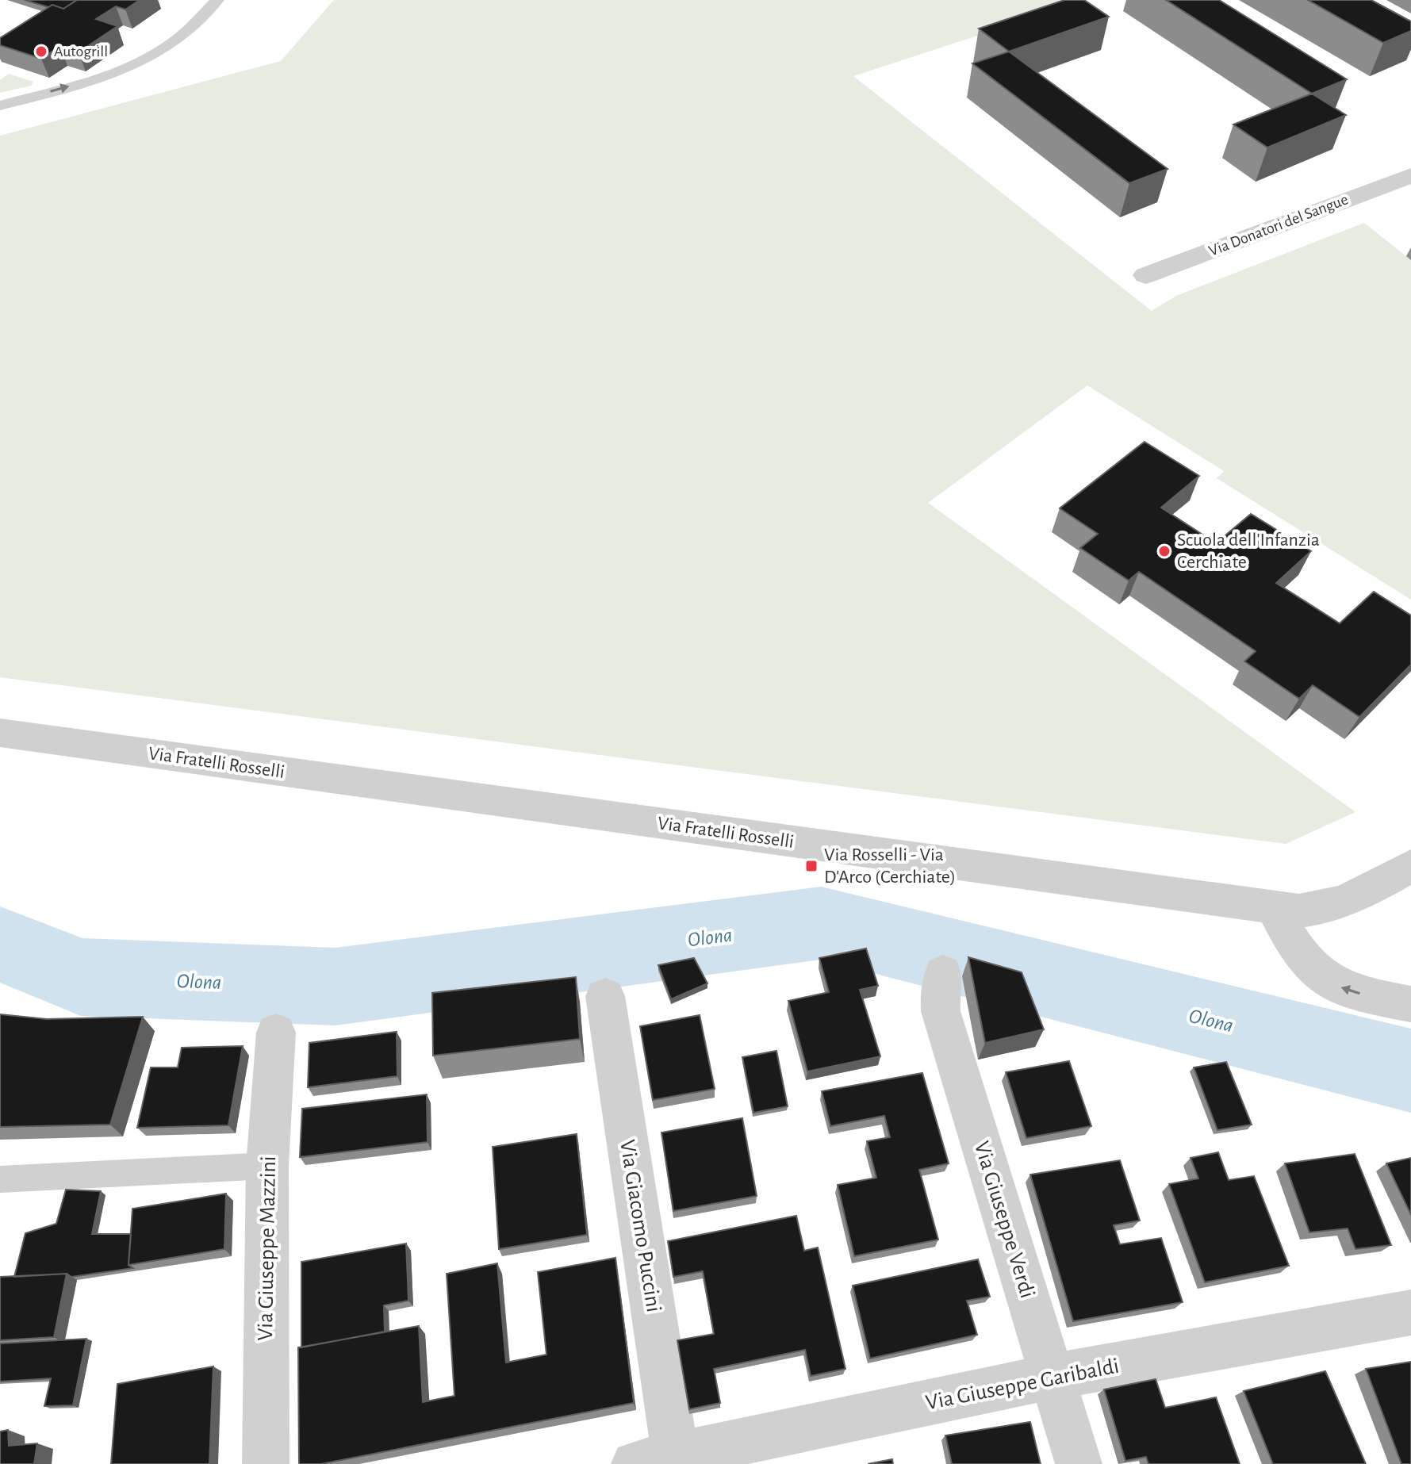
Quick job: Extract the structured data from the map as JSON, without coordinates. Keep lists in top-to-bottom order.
{
  "streets": {
    "street": [
      "Via Donatori del Sangue",
      "Via Fratelli Rosselli",
      "Via Giuseppe Verdi",
      "Via Giacomo Puccini",
      "Via Giuseppe Mazzini",
      "Via Giuseppe Garibaldi"
    ]
  },
  "crossings": [
    ["Via Giuseppe Verdi", "Via Giuseppe Garibaldi"],
    ["Via Giacomo Puccini", "Via Giuseppe Garibaldi"]
  ],
  "water": ["Olona"],
  "places": {
    "other": ["Autogrill", "Scuola dell'Infanzia Cerchiate"],
    "transit": ["Via Rosselli - Via D'Arco (Cerchiate)"]
  }
}
